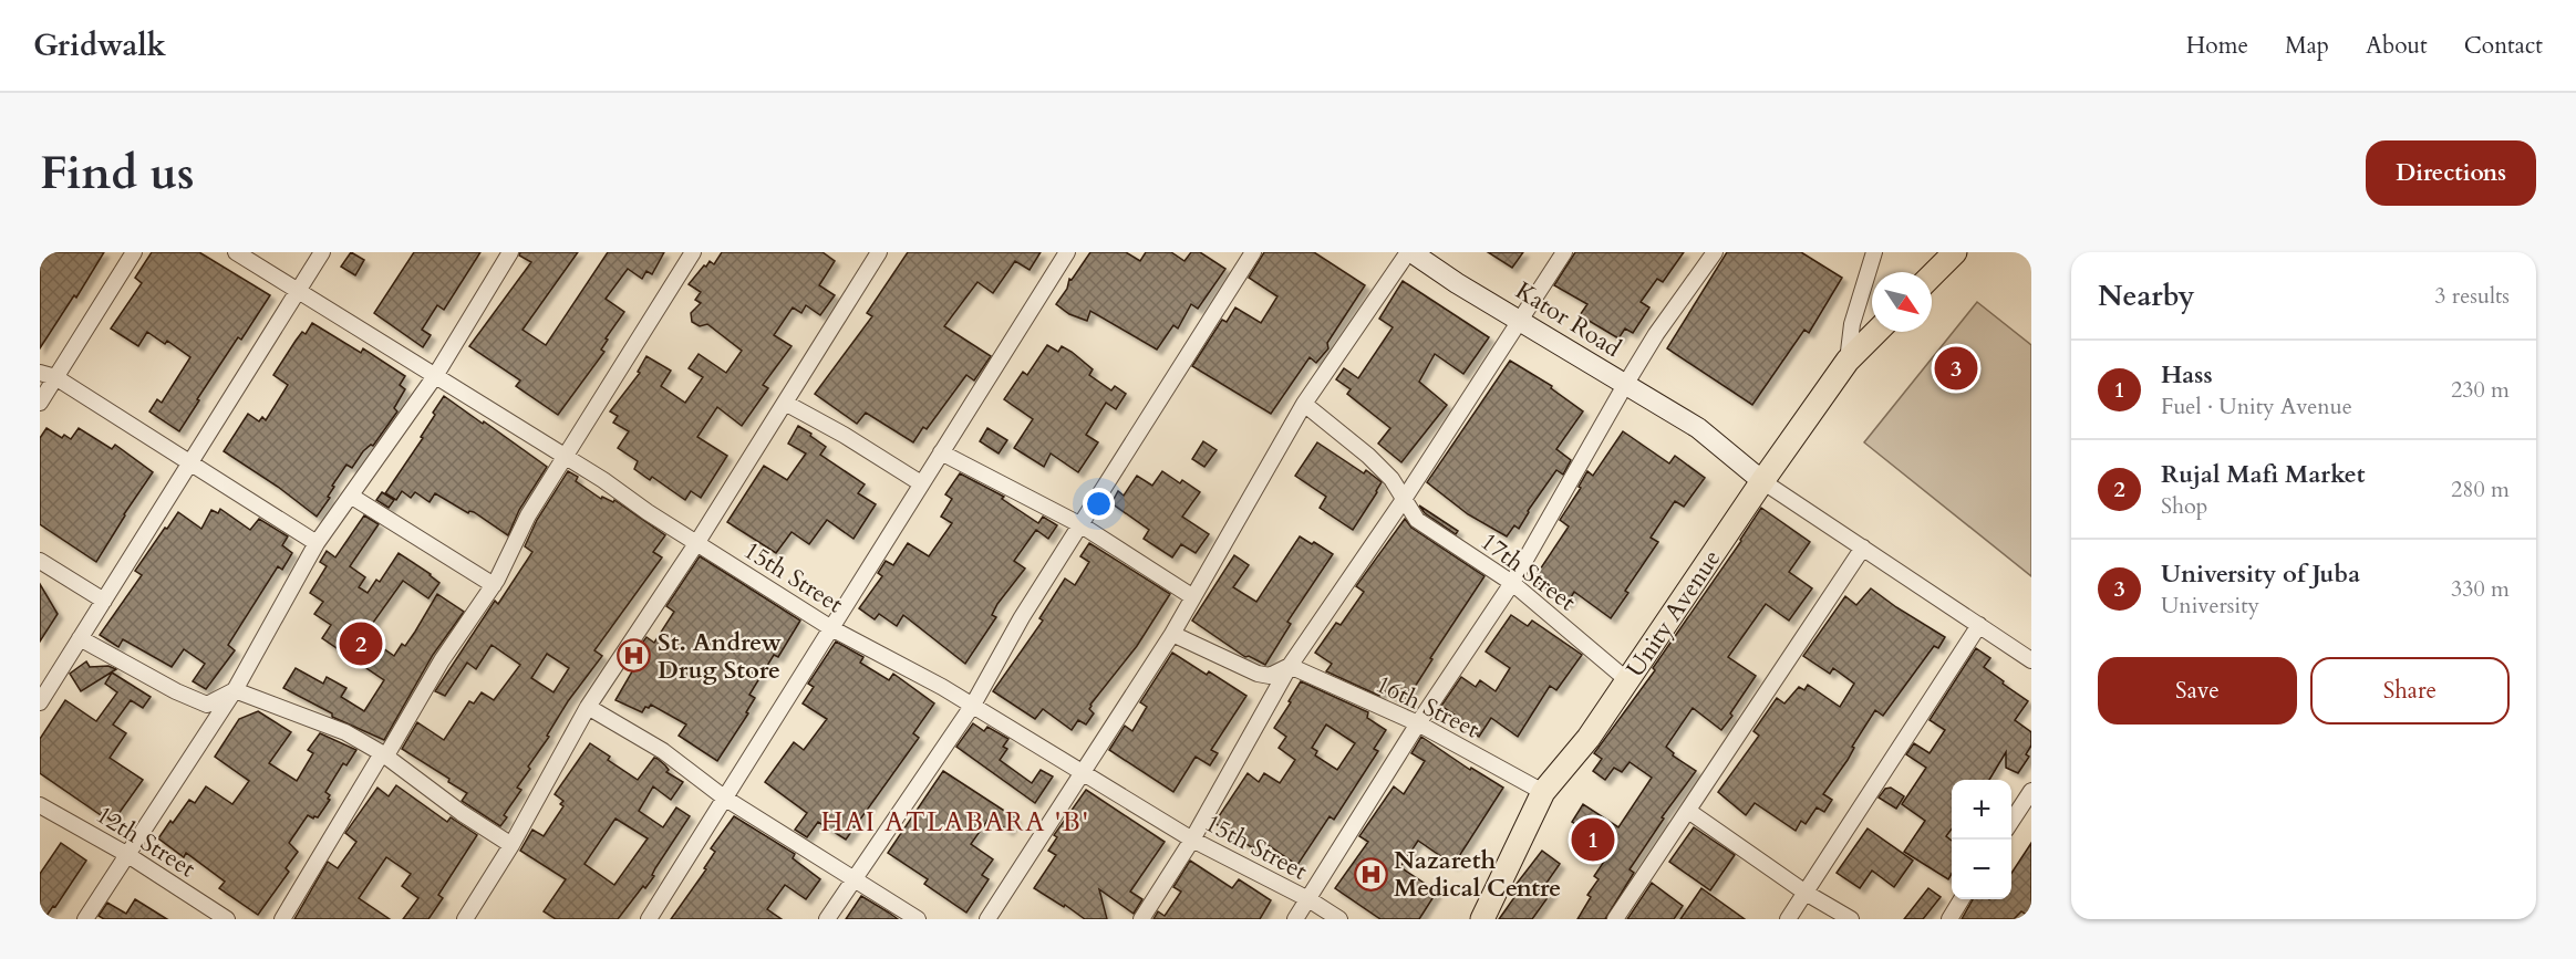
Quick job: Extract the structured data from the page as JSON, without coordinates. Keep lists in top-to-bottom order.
{
  "streets": {
    "main road": ["Kator Road", "Unity Avenue"],
    "street": [
      "17th Street",
      "15th Street",
      "16th Street",
      "12th Street"
    ]
  },
  "crossings": [
    ["Kator Road", "Unity Avenue"],
    ["17th Street", "Unity Avenue"],
    ["Unity Avenue", "16th Street"]
  ],
  "districts": ["HAI ATLABARA 'B'"],
  "places": {
    "hospital": ["St. Andrew Drug Store", "Nazareth Medical Centre"]
  },
  "north": "bottom right",
  "page": {
    "header": "Gridwalk",
    "nav": [
      "Home",
      "Map",
      "About",
      "Contact"
    ],
    "buttons": [
      "Directions",
      ["Save", "Share"]
    ],
    "title": "Find us",
    "heading": ["Nearby", "3 results"],
    "list": [
      {
        "mark": "1",
        "name": "Hass",
        "note": "Fuel · Unity Avenue",
        "value": "230 m"
      },
      {
        "mark": "2",
        "name": "Rujal Mafi Market",
        "note": "Shop",
        "value": "280 m"
      },
      {
        "mark": "3",
        "name": "University of Juba",
        "note": "University",
        "value": "330 m"
      }
    ],
    "pins": ["3", "2", "1"],
    "map_buttons": ["+", "−"]
  }
}
